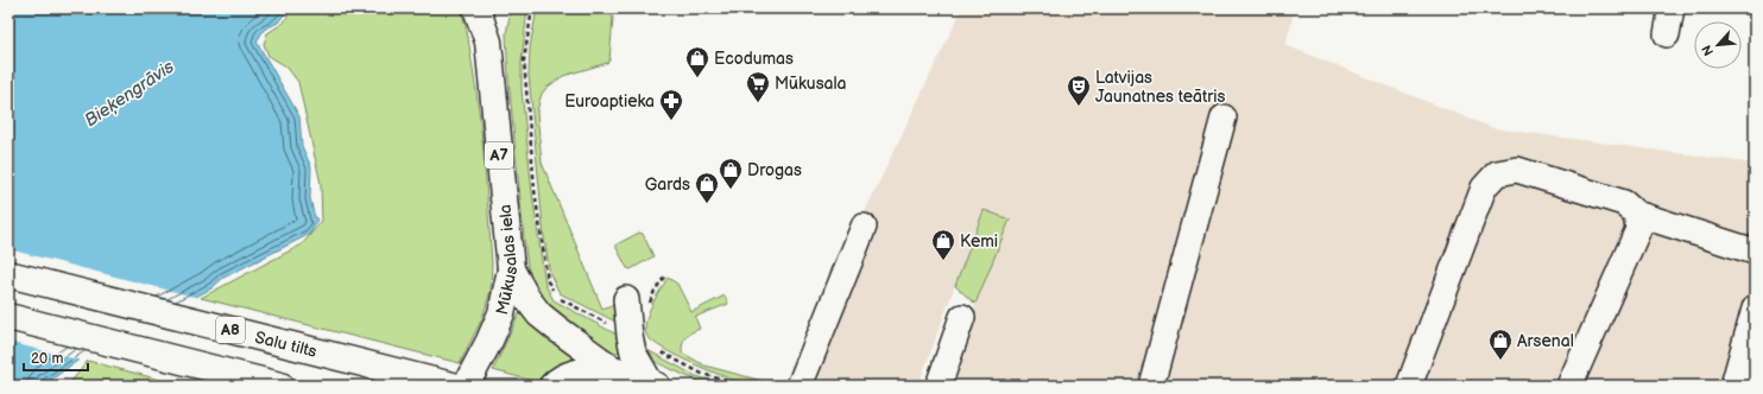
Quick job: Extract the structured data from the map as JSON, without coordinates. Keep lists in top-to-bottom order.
{
  "streets": {
    "highway": [
      "A7",
      "Mūkusalas iela",
      "A8",
      "Salu tilts"
    ]
  },
  "water": ["Bieķengrāvis"],
  "places": {
    "shop": [
      "Ecodumas",
      "Drogas",
      "Gards",
      "Kemi",
      "Arsenal"
    ],
    "supermarket": ["Mūkusala"],
    "theatre": ["Latvijas Jaunatnes teātris"],
    "pharmacy": ["Euroaptieka"]
  },
  "scale_bar": "20 m",
  "north": "bottom left"
}
